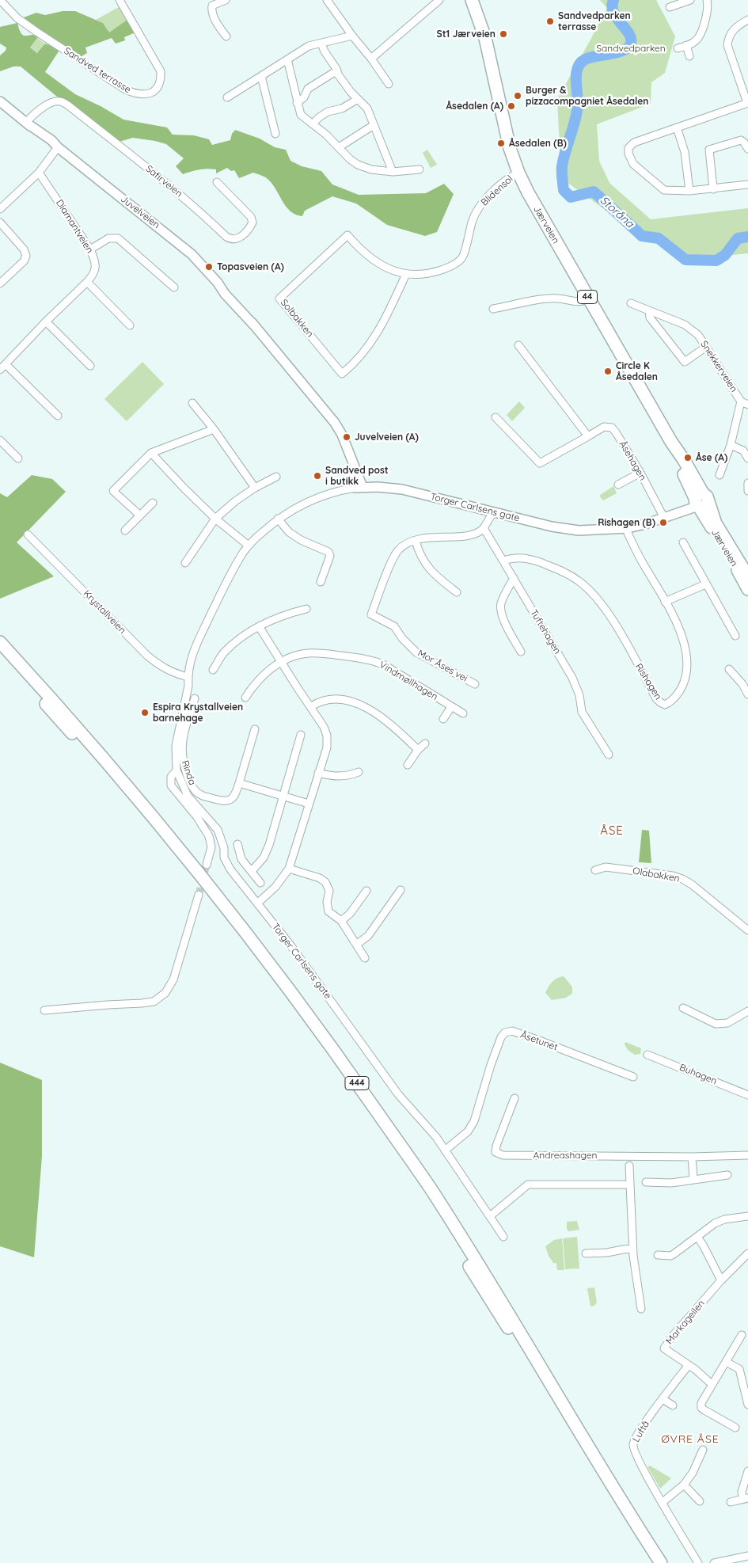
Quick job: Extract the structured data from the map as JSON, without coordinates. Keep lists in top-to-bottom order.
{
  "streets": {
    "main road": ["Jærveien", "44", "444"],
    "street": [
      "Sandved terrasse",
      "Safirveien",
      "Blidensol",
      "Juvelveien",
      "Diamantveien",
      "Solbakken",
      "Snekkerveien",
      "Åsehagen",
      "Torger Carlsens gate",
      "Krystallveien",
      "Tuftehagen",
      "Mor Åses vei",
      "Vindmøllhagen",
      "Rishagen",
      "Rinda",
      "Olabakken",
      "Åsetunet",
      "Buhagen",
      "Andreashagen",
      "Markageilen",
      "Luftå"
    ]
  },
  "crossings": [
    ["Safirveien", "Juvelveien"],
    ["Blidensol", "Jærveien"],
    ["Blidensol", "Solbakken"],
    ["Juvelveien", "Torger Carlsens gate"],
    ["Jærveien", "Torger Carlsens gate"],
    ["Åsehagen", "Torger Carlsens gate"],
    ["Torger Carlsens gate", "Krystallveien"],
    ["Torger Carlsens gate", "Rishagen"],
    ["Torger Carlsens gate", "Åsetunet"],
    ["Tuftehagen", "Mor Åses vei"],
    ["Tuftehagen", "Rishagen"],
    ["Markageilen", "Luftå"]
  ],
  "districts": ["ÅSE", "ØVRE ÅSE"],
  "water": ["Storåna"],
  "parks": ["Sandvedparken"],
  "places": [
    "Sandvedparken terrasse",
    "St1 Jærveien",
    "Burger & pizzacompagniet Åsedalen",
    "Åsedalen (A)",
    "Åsedalen (B)",
    "Topasveien (A)",
    "Circle K Åsedalen",
    "Juvelveien (A)",
    "Åse (A)",
    "Sandved post i butikk",
    "Rishagen (B)",
    "Espira Krystallveien barnehage"
  ]
}
